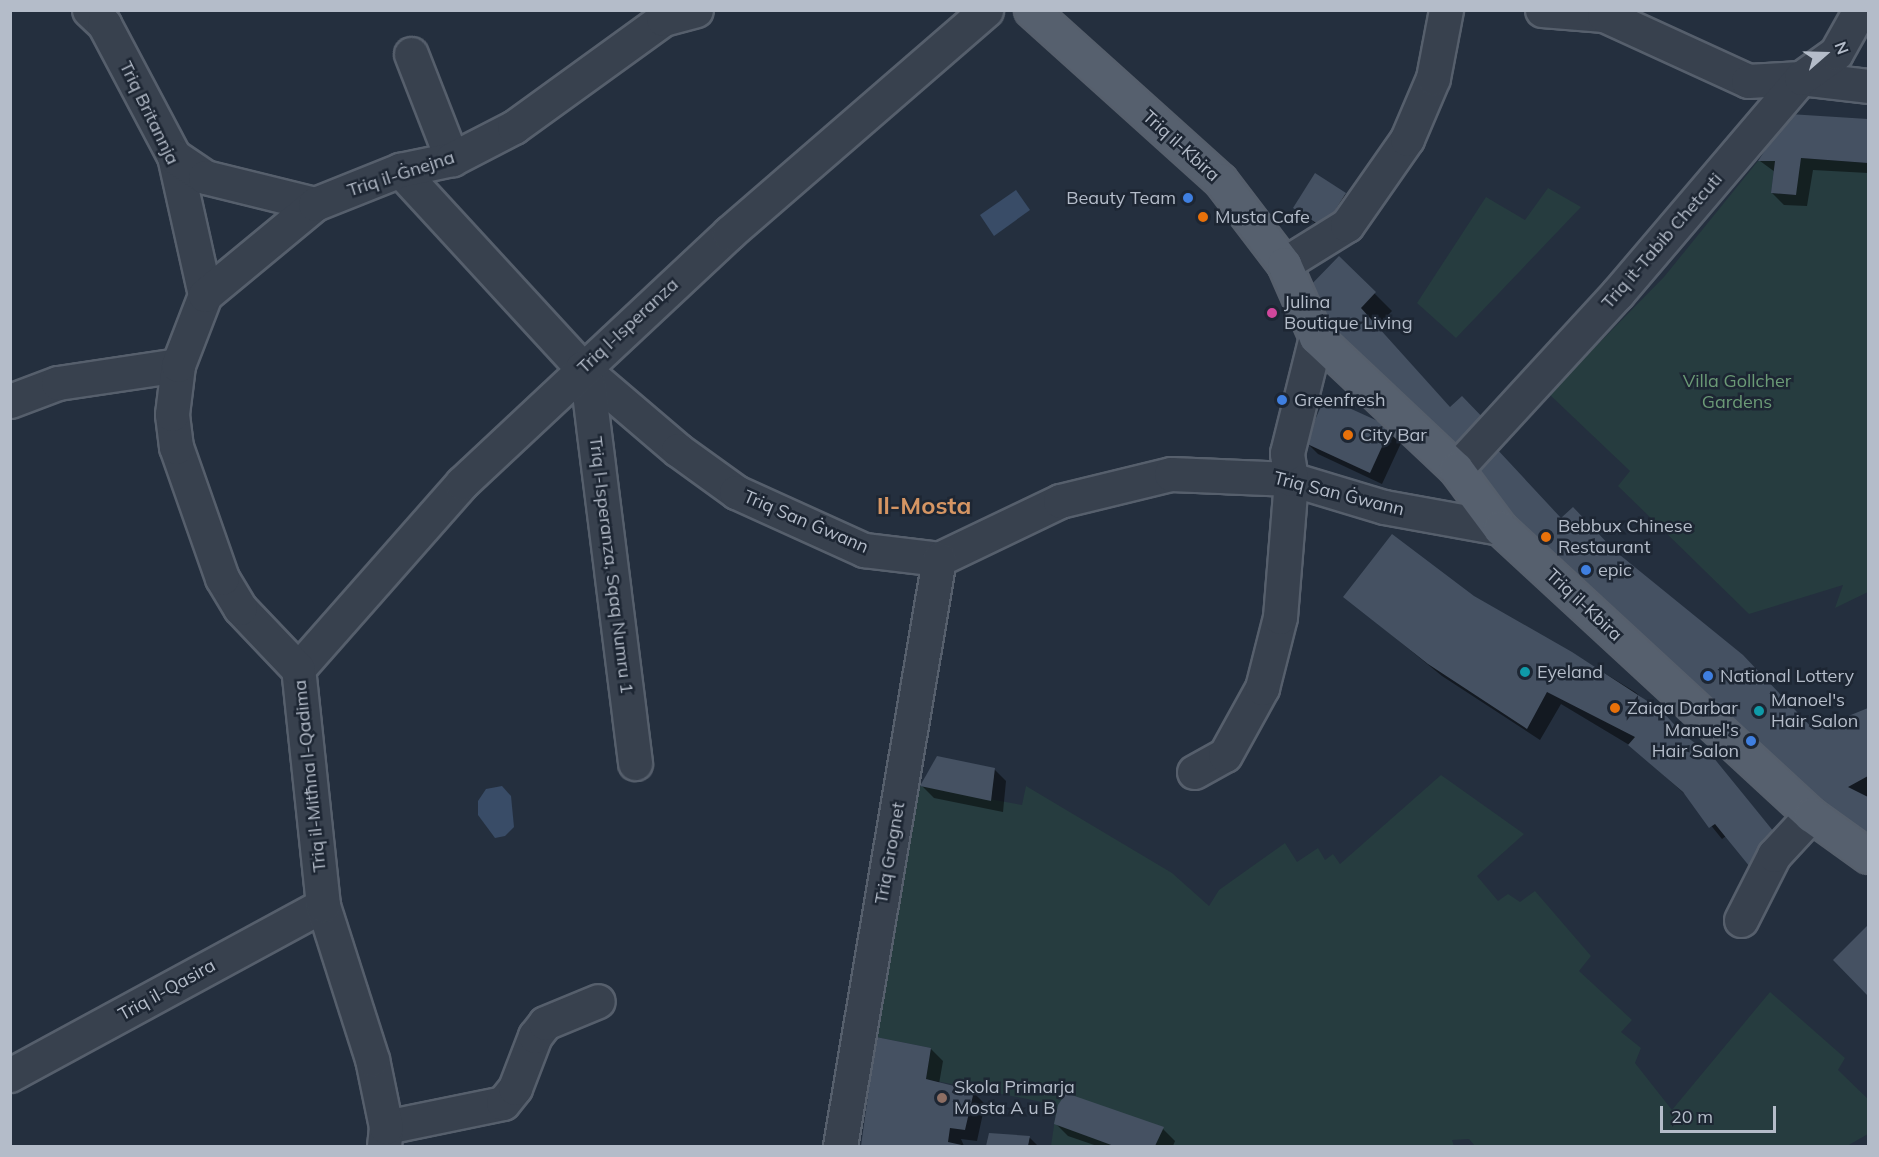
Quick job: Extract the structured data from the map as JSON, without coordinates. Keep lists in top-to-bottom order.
{
  "streets": {
    "main road": ["Triq il-Kbira"],
    "street": [
      "Triq Britannja",
      "Triq il-Ġnejna",
      "Triq it-Tabib Chetcuti",
      "Triq l-Isperanza",
      "Triq San Ġwann",
      "Triq l-Isperanza, Sqaq Numru 1",
      "Triq il-Mitħna l-Qadima",
      "Triq Grognet",
      "Triq il-Qasira"
    ]
  },
  "crossings": [
    ["Triq Britannja", "Triq il-Ġnejna"],
    ["Triq Britannja", "Triq il-Mitħna l-Qadima"],
    ["Triq il-Kbira", "Triq it-Tabib Chetcuti"],
    ["Triq il-Kbira", "Triq San Ġwann"],
    ["Triq il-Ġnejna", "Triq San Ġwann"],
    ["Triq il-Ġnejna", "Triq il-Mitħna l-Qadima"],
    ["Triq l-Isperanza", "Triq San Ġwann"],
    ["Triq l-Isperanza", "Triq l-Isperanza, Sqaq Numru 1"],
    ["Triq l-Isperanza", "Triq il-Mitħna l-Qadima"],
    ["Triq San Ġwann", "Triq l-Isperanza, Sqaq Numru 1"],
    ["Triq San Ġwann", "Triq Grognet"],
    ["Triq il-Mitħna l-Qadima", "Triq il-Qasira"]
  ],
  "districts": ["Il-Mosta"],
  "parks": ["Villa Gollcher Gardens"],
  "places": [
    "Beauty Team",
    "Musta Cafe",
    "Julina Boutique Living",
    "Greenfresh",
    "City Bar",
    "Bebbux Chinese Restaurant",
    "epic",
    "Eyeland",
    "National Lottery",
    "Zaiqa Darbar",
    "Manoel's Hair Salon",
    "Manuel's Hair Salon",
    "Skola Primarja Mosta A u B"
  ],
  "scale_bar": "20 m",
  "north": "right"
}
